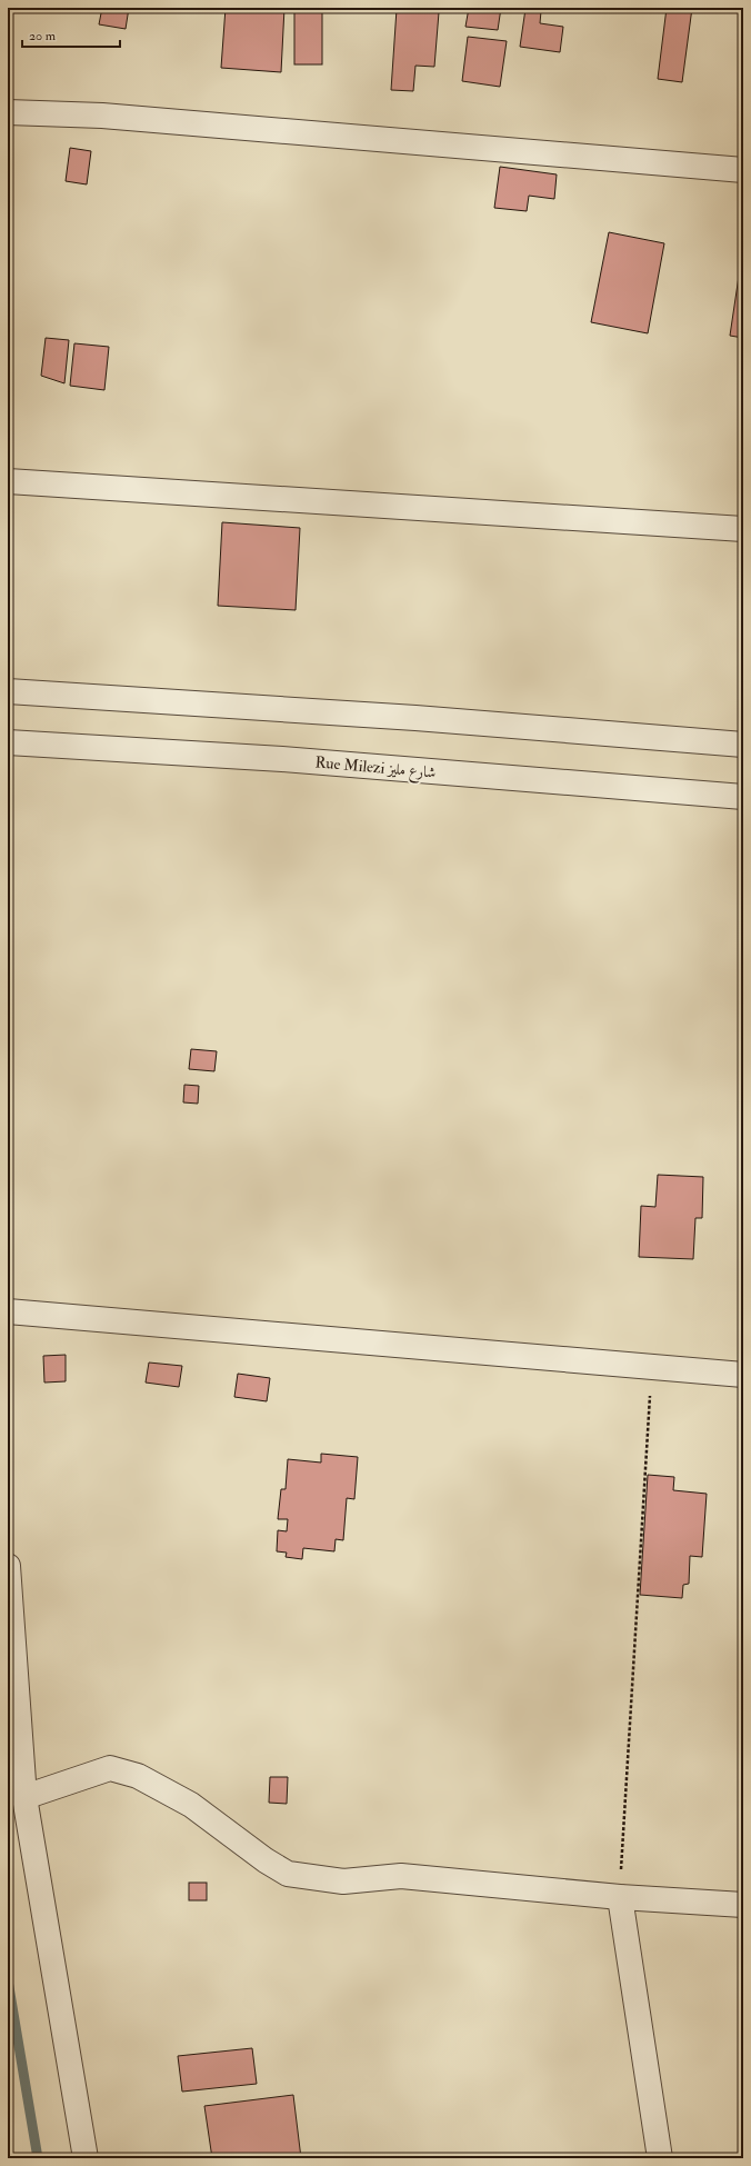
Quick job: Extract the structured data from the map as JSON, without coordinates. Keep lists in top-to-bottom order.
{
  "streets": {
    "street": ["Rue Milezi شارع مليز"]
  },
  "scale_bar": "20 m"
}
